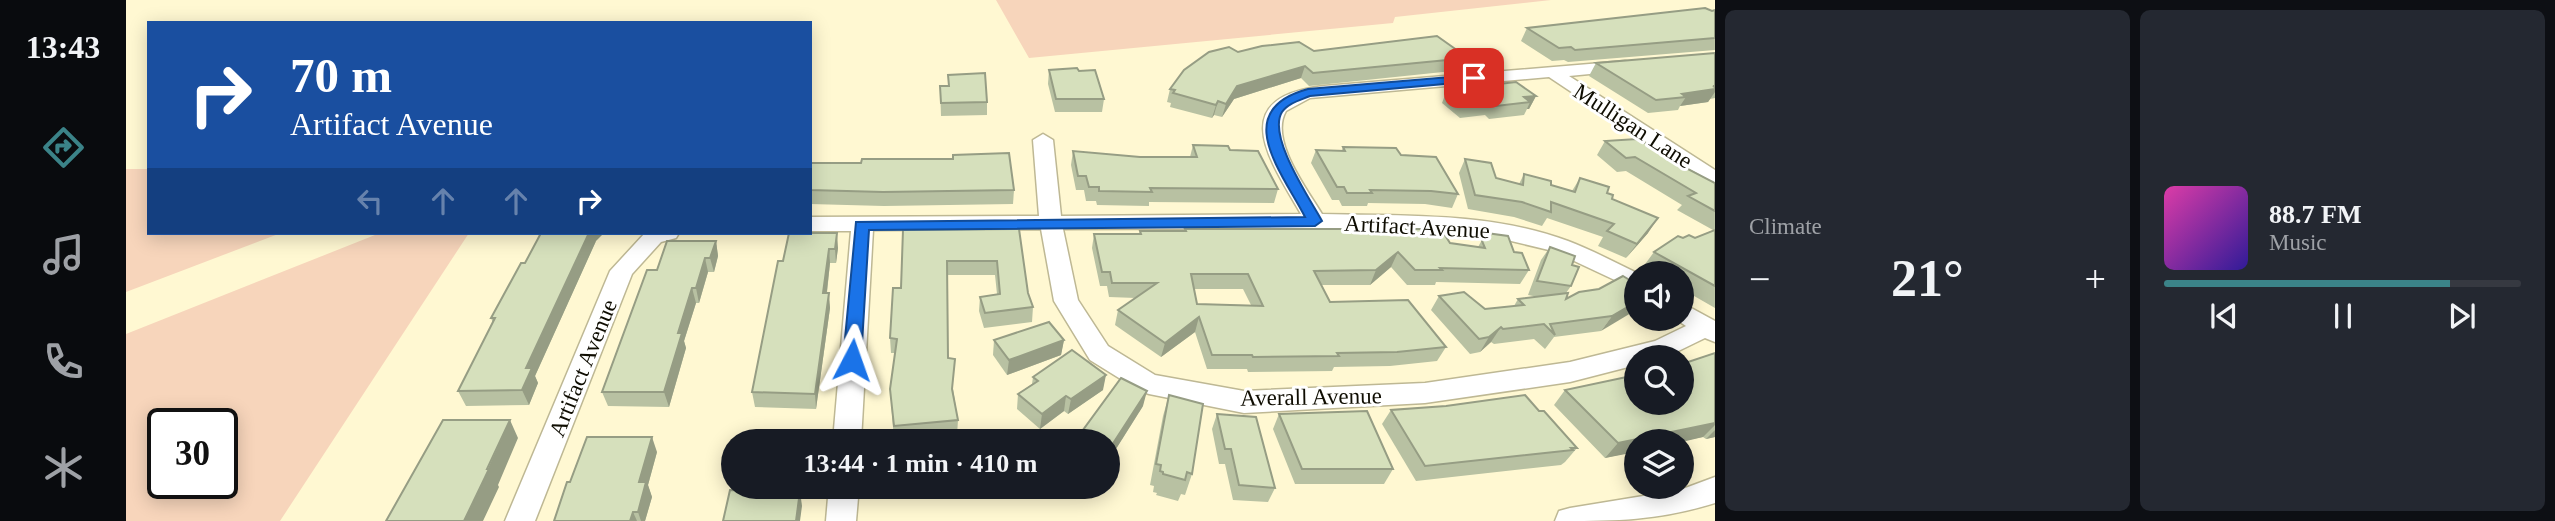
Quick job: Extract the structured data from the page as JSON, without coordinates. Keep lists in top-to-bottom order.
{
  "streets": {
    "street": ["Mulligan Lane", "Artifact Avenue", "Averall Avenue"]
  },
  "crossings": [
    ["Artifact Avenue", "Averall Avenue"]
  ],
  "page": {
    "tabs": "13:43",
    "tile": "Climate",
    "turn": ["70 m", "Artifact Avenue"],
    "song": ["88.7 FM", "Music"],
    "heat": ["−", "21°", "+"],
    "limit": "30",
    "trip": "13:44 · 1 min · 410 m"
  }
}
